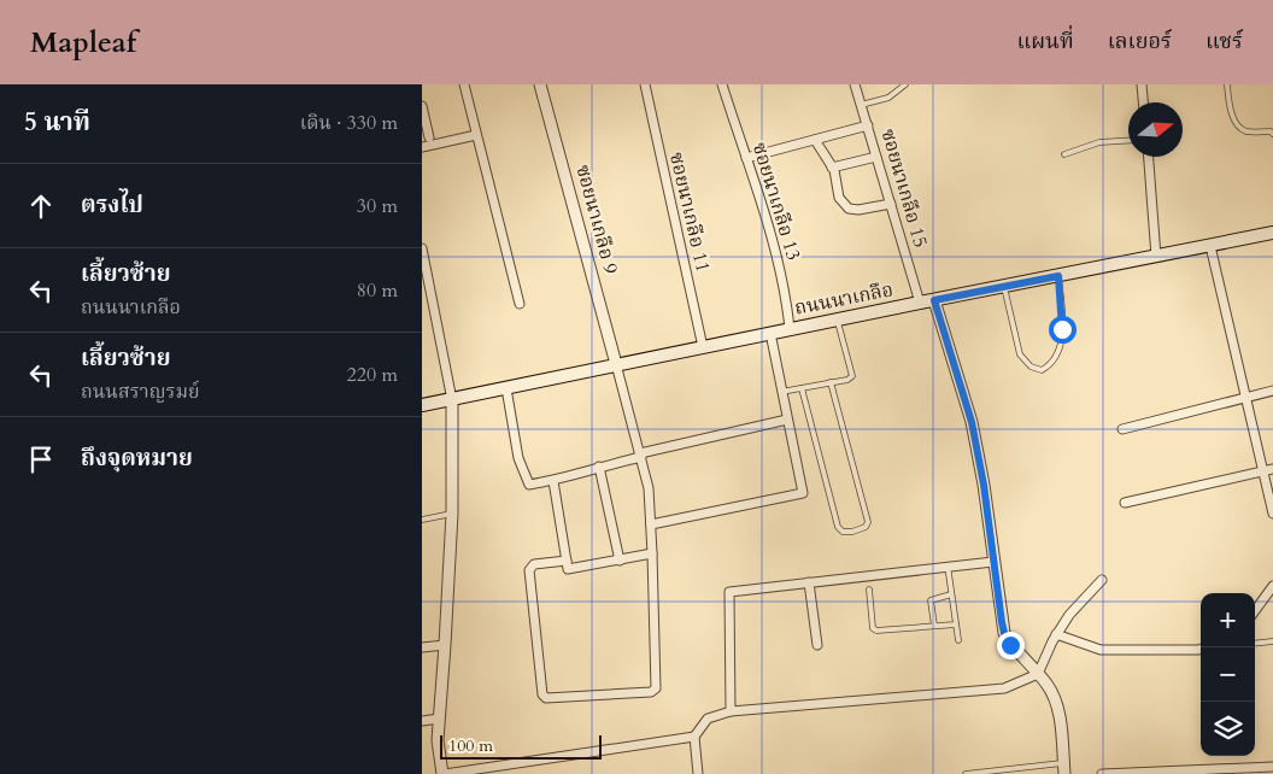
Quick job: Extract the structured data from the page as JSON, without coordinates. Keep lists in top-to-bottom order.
{
  "streets": {
    "main road": ["ถนนนาเกลือ"],
    "street": [
      "ซอยนาเกลือ 15",
      "ซอยนาเกลือ 13",
      "ซอยนาเกลือ 11",
      "ซอยนาเกลือ 9"
    ]
  },
  "crossings": [
    ["ซอยนาเกลือ 15", "ถนนนาเกลือ"],
    ["ซอยนาเกลือ 13", "ถนนนาเกลือ"],
    ["ซอยนาเกลือ 11", "ถนนนาเกลือ"],
    ["ซอยนาเกลือ 9", "ถนนนาเกลือ"]
  ],
  "scale_bar": "100 m",
  "north": "right",
  "page": {
    "header": "Mapleaf",
    "nav": ["แผนที่", "เลเยอร์", "แชร์"],
    "heading": ["5 นาที", "เดิน · 330 m"],
    "list": [
      ["ตรงไป", "30 m"],
      ["เลี้ยวซ้าย", "ถนนนาเกลือ", "80 m"],
      ["เลี้ยวซ้าย", "ถนนสราญรมย์", "220 m"],
      "ถึงจุดหมาย"
    ],
    "map_buttons": ["+", "−"],
    "scale": "100 m"
  }
}
